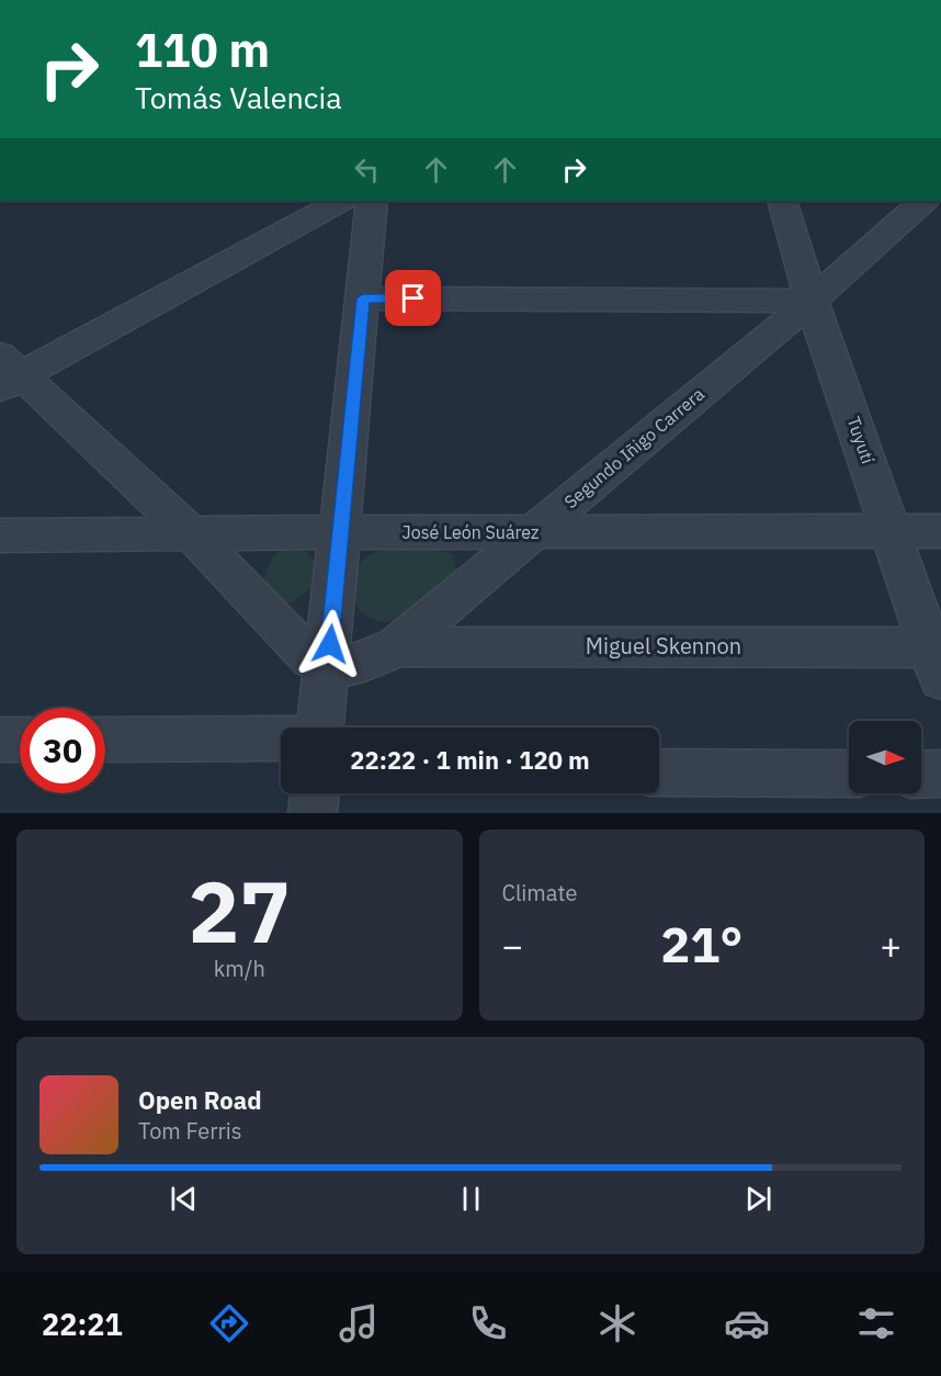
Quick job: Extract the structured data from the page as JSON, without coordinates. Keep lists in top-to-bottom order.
{
  "streets": {
    "street": [
      "Tuyutí",
      "Segundo Iñigo Carrera",
      "José León Suárez",
      "Miguel Skennon"
    ]
  },
  "crossings": [
    ["Tuyutí", "Segundo Iñigo Carrera"],
    ["Tuyutí", "José León Suárez"],
    ["Tuyutí", "Miguel Skennon"],
    ["Segundo Iñigo Carrera", "José León Suárez"],
    ["Segundo Iñigo Carrera", "Miguel Skennon"]
  ],
  "north": "right",
  "page": {
    "turn": ["110 m", "Tomás Valencia"],
    "limit": "30",
    "trip": "22:22 · 1 min · 120 m",
    "tile": [
      ["27", "km/h"],
      "Climate"
    ],
    "heat": ["−", "21°", "+"],
    "song": ["Open Road", "Tom Ferris"],
    "tabs": "22:21"
  }
}
